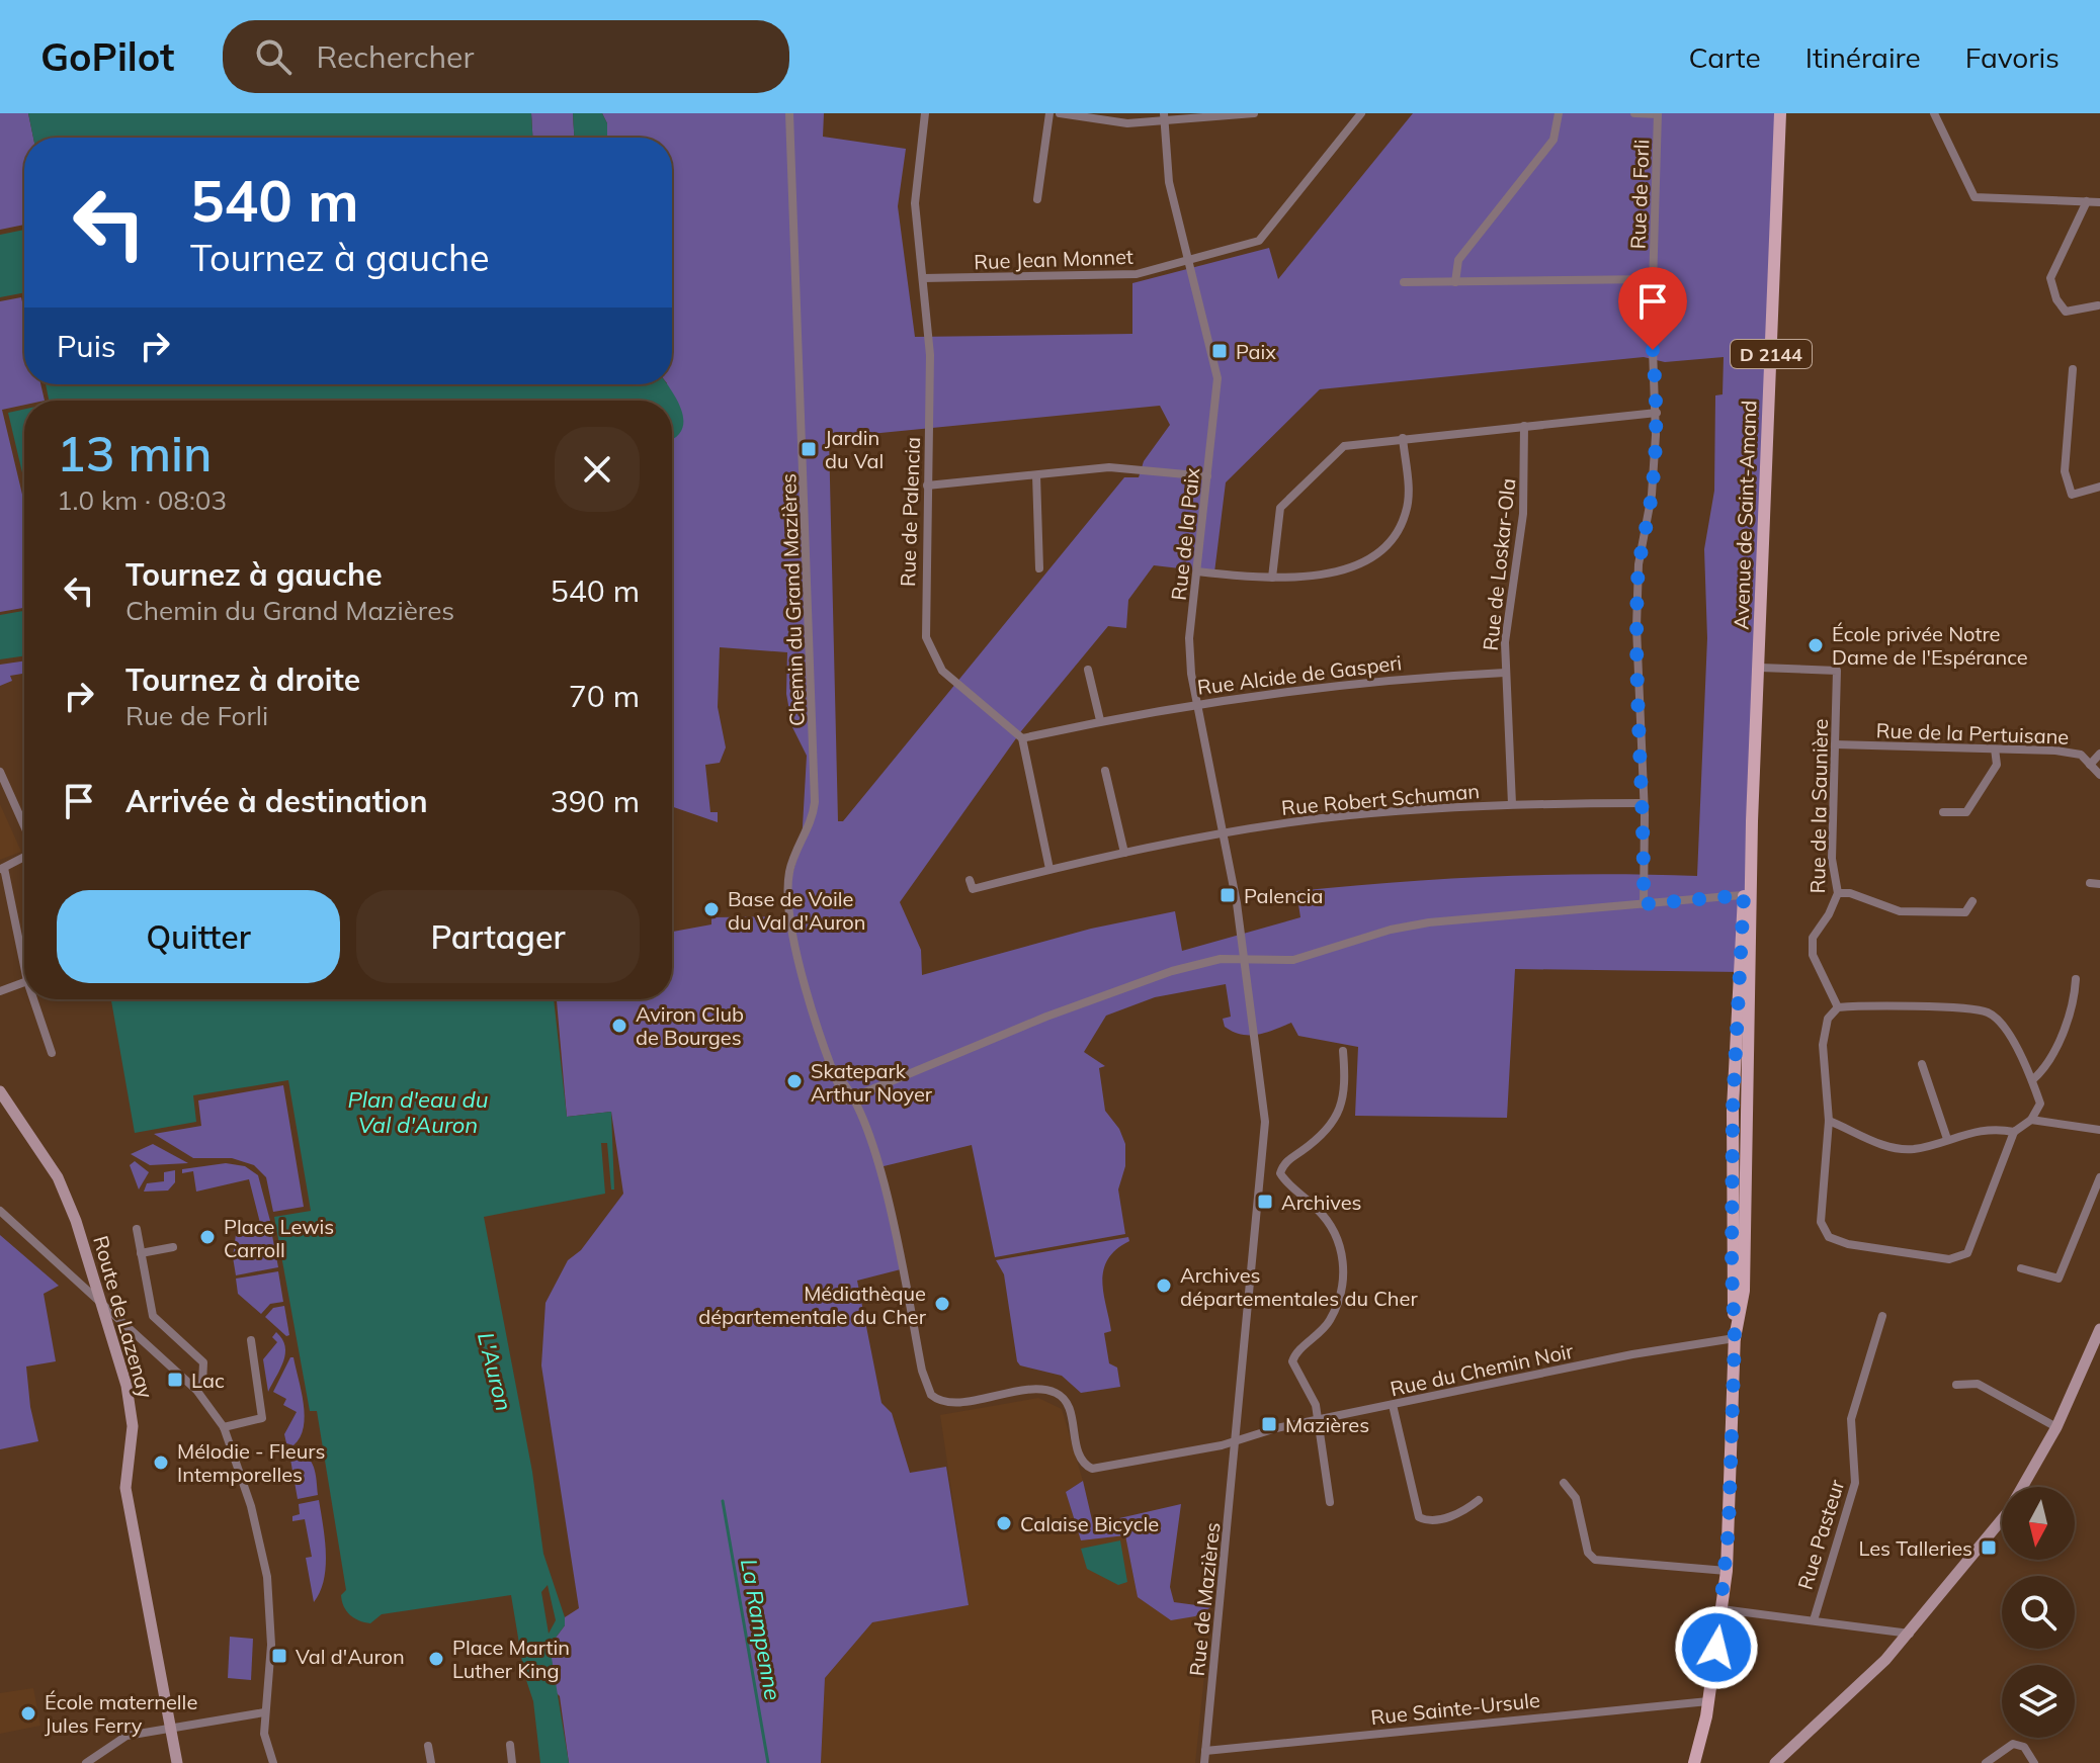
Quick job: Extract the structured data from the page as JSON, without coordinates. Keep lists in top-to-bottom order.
{
  "streets": {
    "main road": ["D 2144", "Avenue de Saint-Amand"],
    "street": [
      "Rue de Forli",
      "Rue Jean Monnet",
      "Rue de Palencia",
      "Rue de la Paix",
      "Rue de Loskar-Ola",
      "Chemin du Grand Mazières",
      "Rue Alcide de Gasperi",
      "Rue de la Pertuisane",
      "Rue Robert Schuman",
      "Rue de la Saunière",
      "Route de Lazenay",
      "Rue du Chemin Noir",
      "Rue Pasteur",
      "Rue de Mazières",
      "Rue Sainte-Ursule"
    ]
  },
  "crossings": [
    ["Rue de Forli", "Rue Robert Schuman"],
    ["Rue Jean Monnet", "Rue de Palencia"],
    ["Rue Jean Monnet", "Rue de la Paix"],
    ["Rue de Palencia", "Rue Alcide de Gasperi"],
    ["Avenue de Saint-Amand", "Rue de la Saunière"],
    ["Avenue de Saint-Amand", "Rue du Chemin Noir"],
    ["Avenue de Saint-Amand", "Rue Sainte-Ursule"],
    ["Rue de la Paix", "Rue Alcide de Gasperi"],
    ["Rue de la Paix", "Rue Robert Schuman"],
    ["Rue de la Paix", "Rue de Mazières"],
    ["Rue de Loskar-Ola", "Rue Alcide de Gasperi"],
    ["Rue de Loskar-Ola", "Rue Robert Schuman"],
    ["Chemin du Grand Mazières", "Rue du Chemin Noir"],
    ["Chemin du Grand Mazières", "Rue de Mazières"],
    ["Rue de la Pertuisane", "Rue de la Saunière"],
    ["Rue du Chemin Noir", "Rue de Mazières"],
    ["Rue de Mazières", "Rue Sainte-Ursule"]
  ],
  "water": ["Plan d'eau du Val d'Auron", "L'Auron", "La Rampenne"],
  "places": {
    "transit": [
      "Paix",
      "Jardin du Val",
      "Palencia",
      "Archives",
      "Lac",
      "Mazières",
      "Les Talleries",
      "Val d'Auron"
    ],
    "other": [
      "École privée Notre Dame de l'Espérance",
      "Base de Voile du Val d'Auron",
      "Aviron Club de Bourges",
      "Skatepark Arthur Noyer",
      "Place Lewis Carroll",
      "Archives départementales du Cher",
      "Médiathèque départementale du Cher",
      "Mélodie - Fleurs Intemporelles",
      "Calaise Bicycle",
      "Place Martin Luther King",
      "École maternelle Jules Ferry"
    ]
  },
  "north": "bottom",
  "page": {
    "header": "GoPilot",
    "search": "Rechercher",
    "nav": ["Carte", "Itinéraire", "Favoris"],
    "turn": ["540 m", "Tournez à gauche"],
    "then": "Puis",
    "heading": ["13 min", "1.0 km · 08:03"],
    "list": [
      {
        "name": "Tournez à gauche",
        "note": "Chemin du Grand Mazières",
        "value": "540 m"
      },
      {
        "name": "Tournez à droite",
        "note": "Rue de Forli",
        "value": "70 m"
      },
      {
        "name": "Arrivée à destination",
        "value": "390 m"
      }
    ],
    "buttons": ["Quitter", "Partager"]
  }
}
